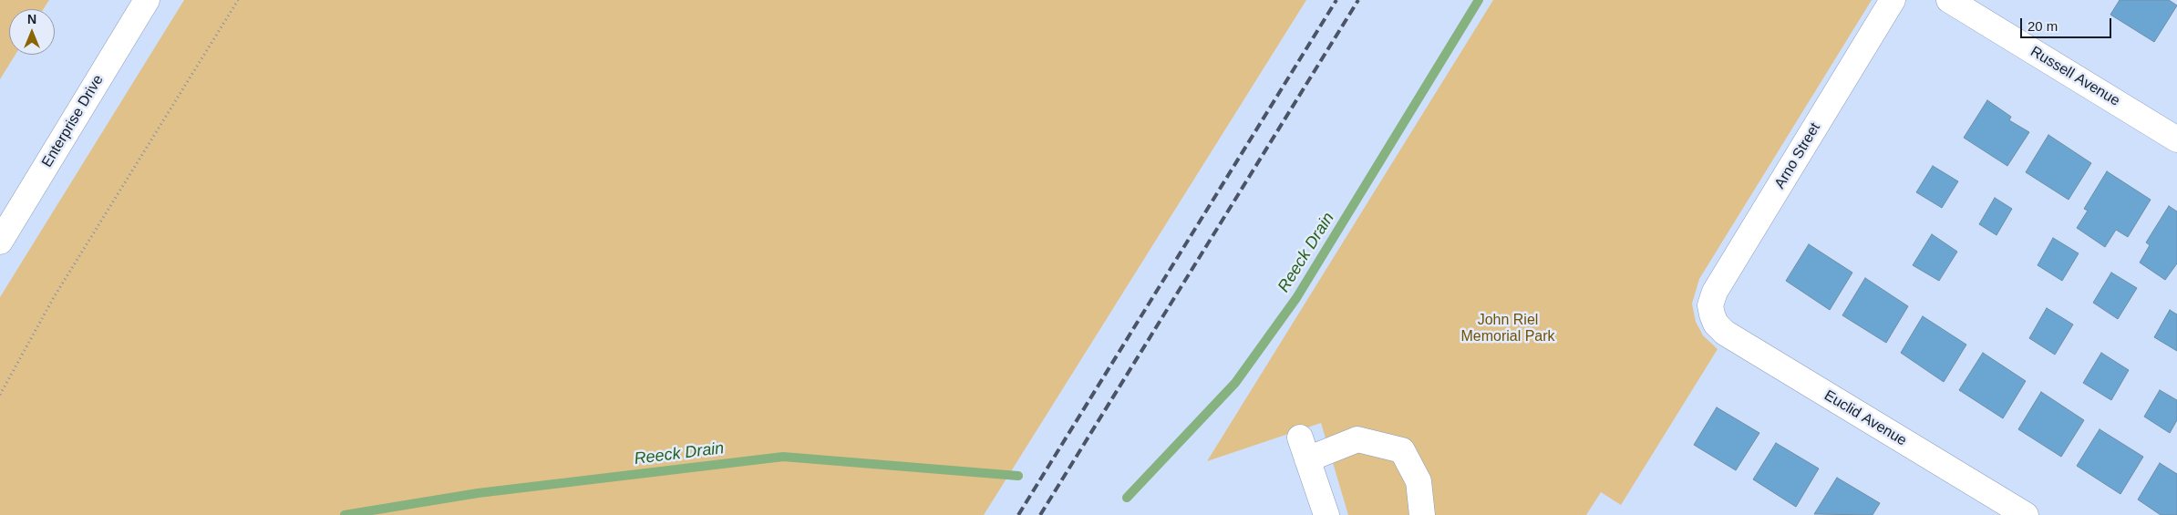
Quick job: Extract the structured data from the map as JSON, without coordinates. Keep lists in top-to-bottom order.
{
  "streets": {
    "street": [
      "Russell Avenue",
      "Enterprise Drive",
      "Arno Street",
      "Euclid Avenue"
    ]
  },
  "crossings": [
    ["Arno Street", "Euclid Avenue"]
  ],
  "water": ["Reeck Drain"],
  "parks": ["John Riel Memorial Park"],
  "scale_bar": "20 m",
  "north": "top"
}
